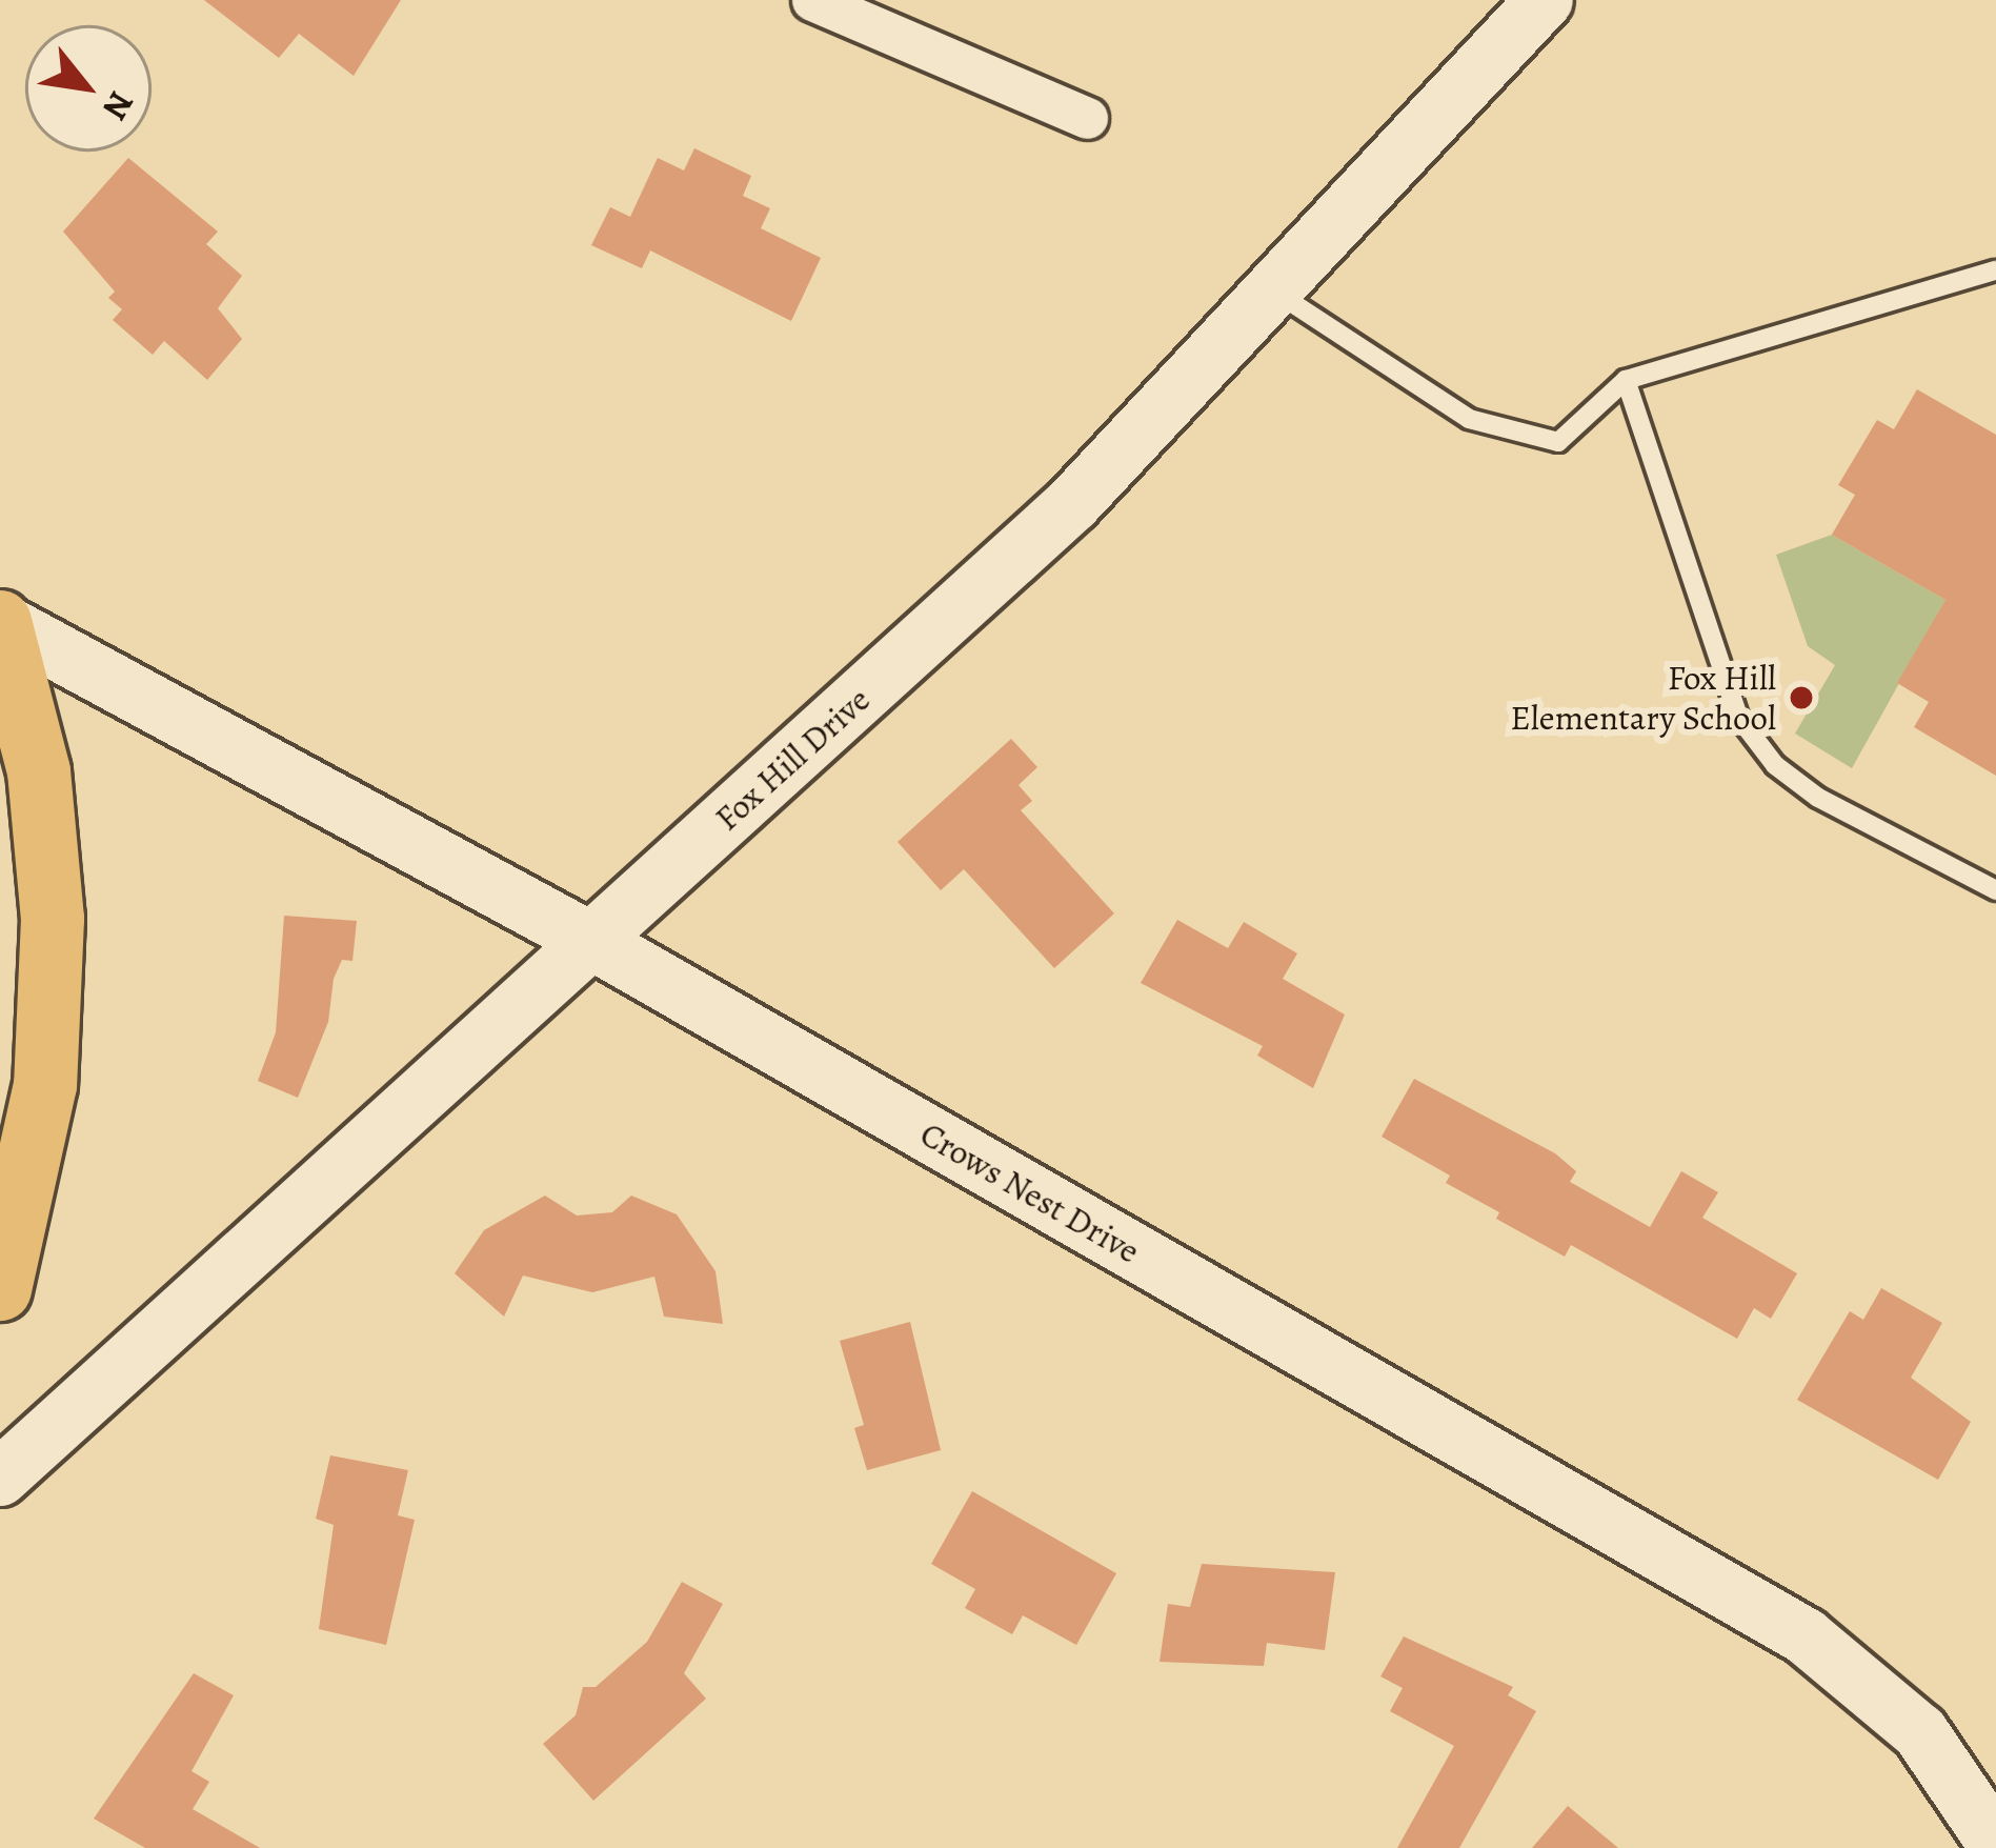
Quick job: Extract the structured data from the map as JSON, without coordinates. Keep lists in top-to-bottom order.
{
  "streets": {
    "street": ["Fox Hill Drive", "Crows Nest Drive"]
  },
  "crossings": [
    ["Fox Hill Drive", "Crows Nest Drive"]
  ],
  "places": ["Fox Hill Elementary School"],
  "north": "bottom right"
}
